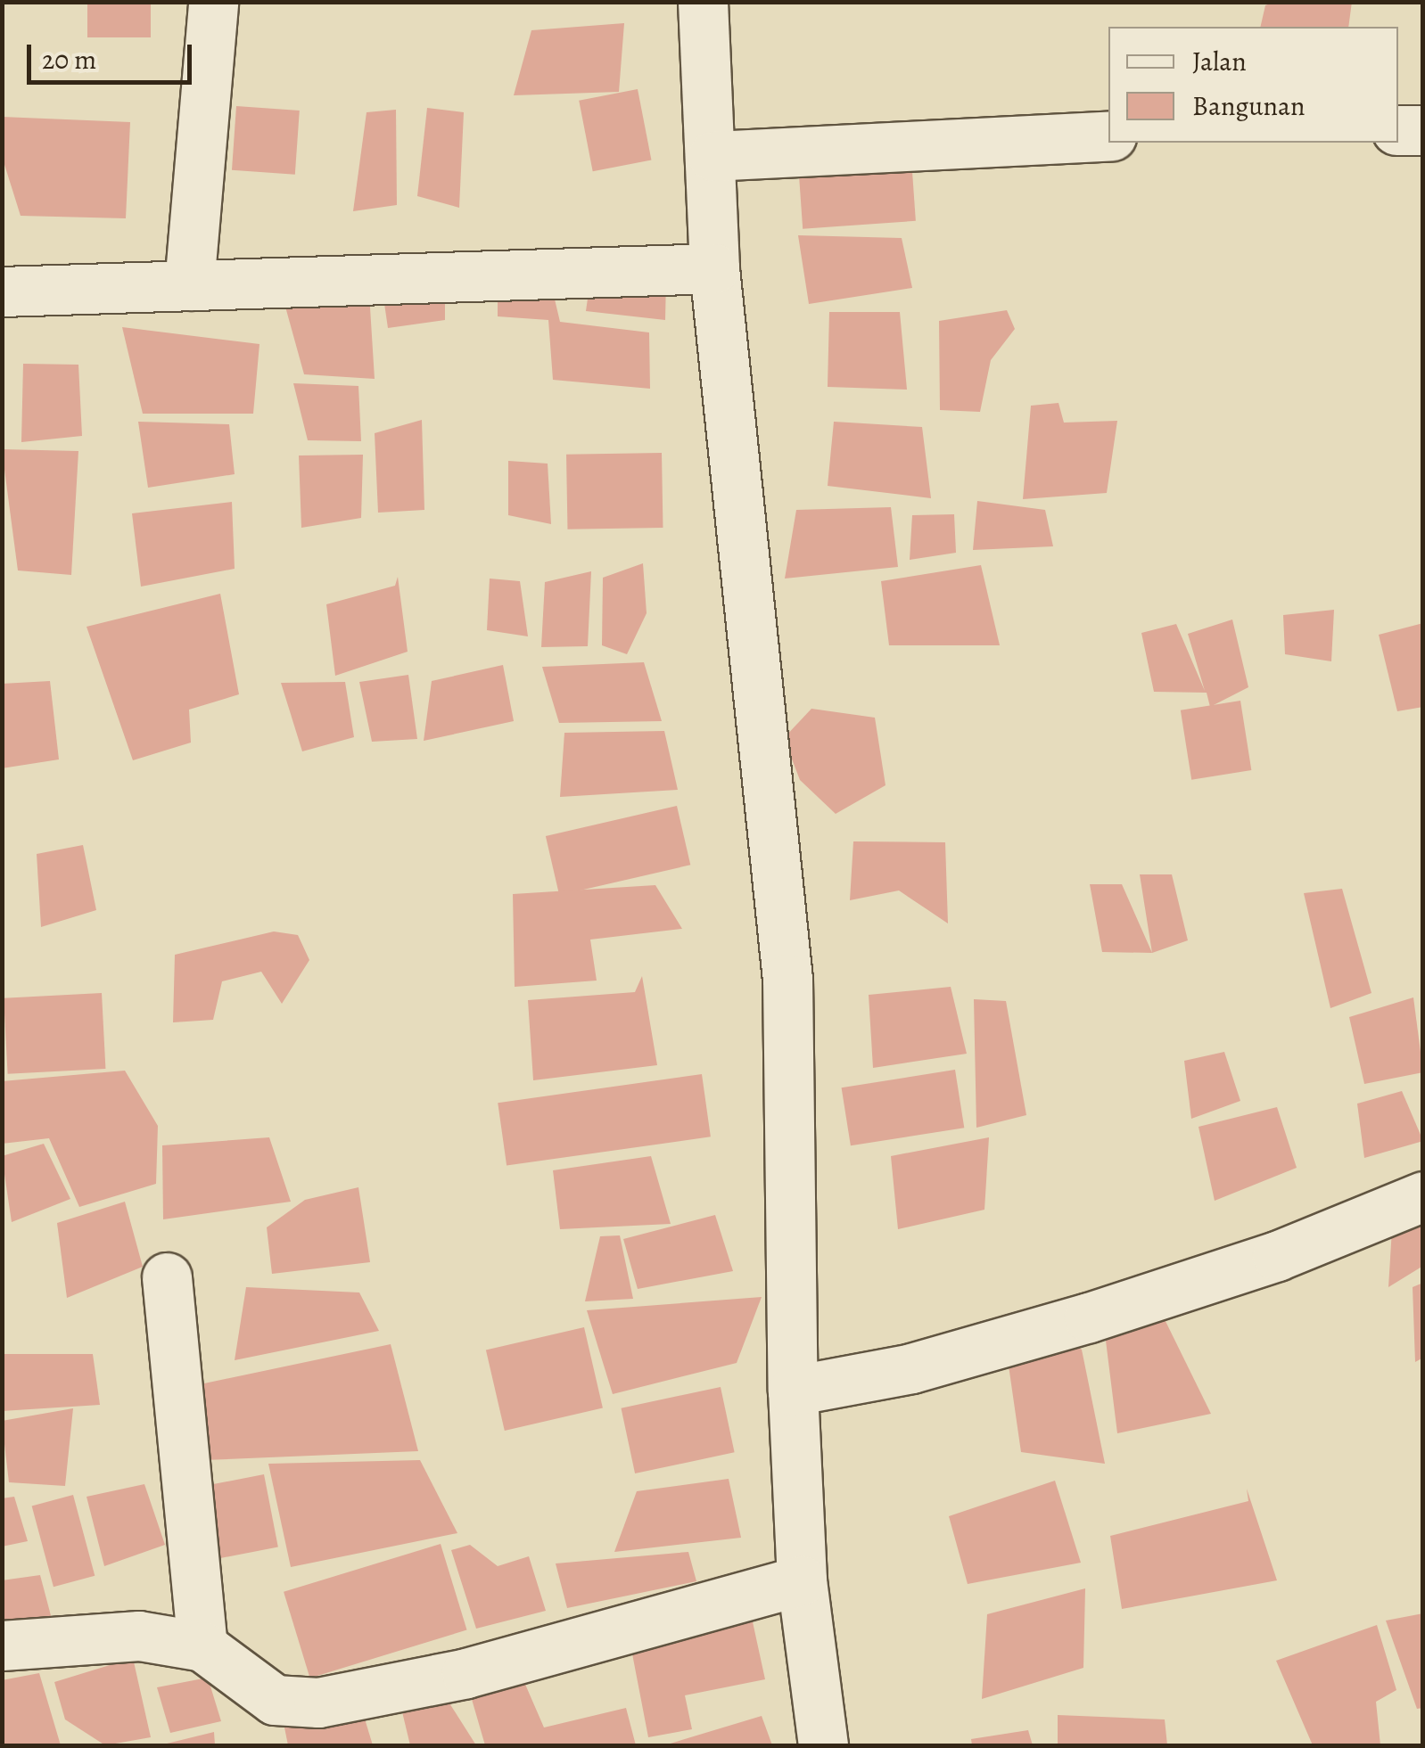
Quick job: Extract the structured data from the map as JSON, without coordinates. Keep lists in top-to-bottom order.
{
  "legend": ["Jalan", "Bangunan"],
  "scale_bar": "20 m"
}
